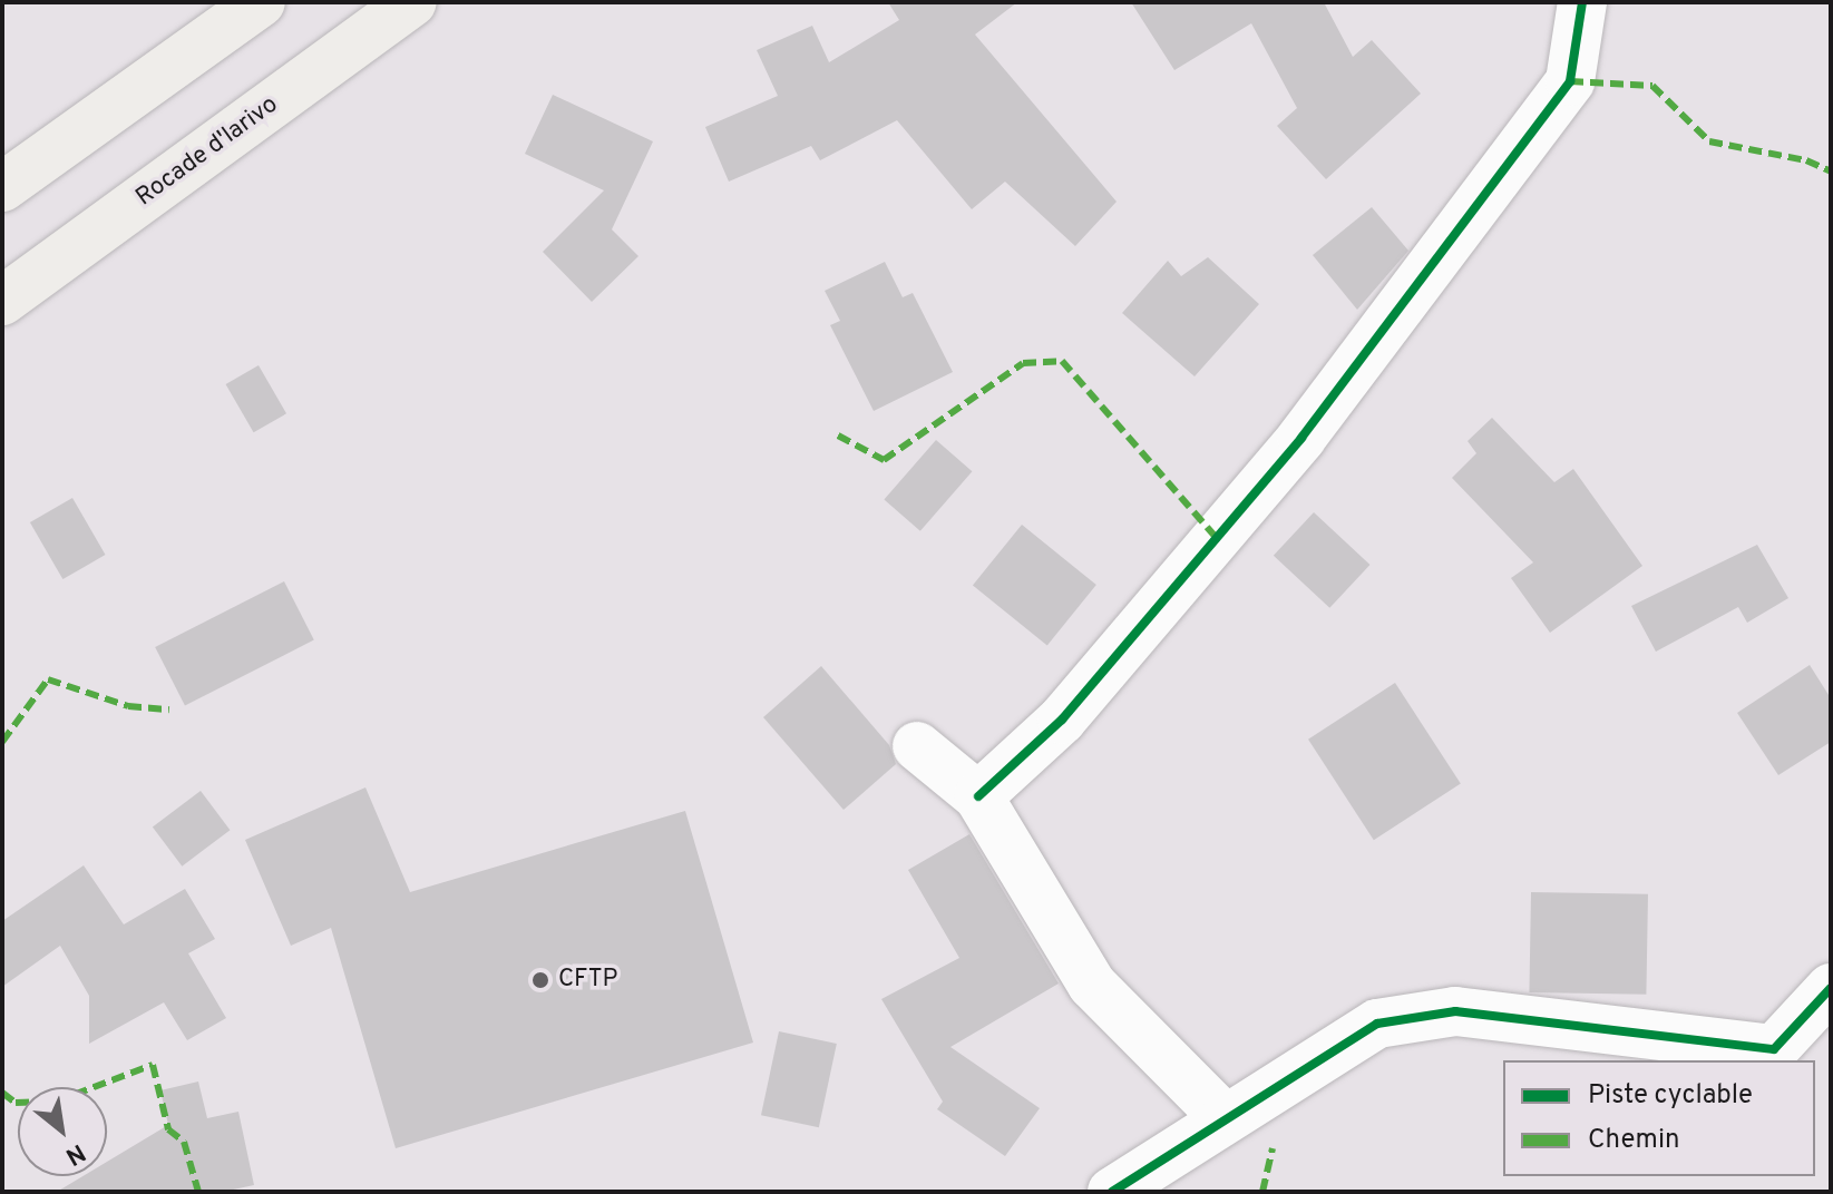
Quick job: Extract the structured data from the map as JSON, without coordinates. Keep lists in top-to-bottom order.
{
  "streets": {
    "main road": ["Rocade d'Iarivo"]
  },
  "places": ["CFTP"],
  "legend": ["Piste cyclable", "Chemin"],
  "north": "bottom right"
}
